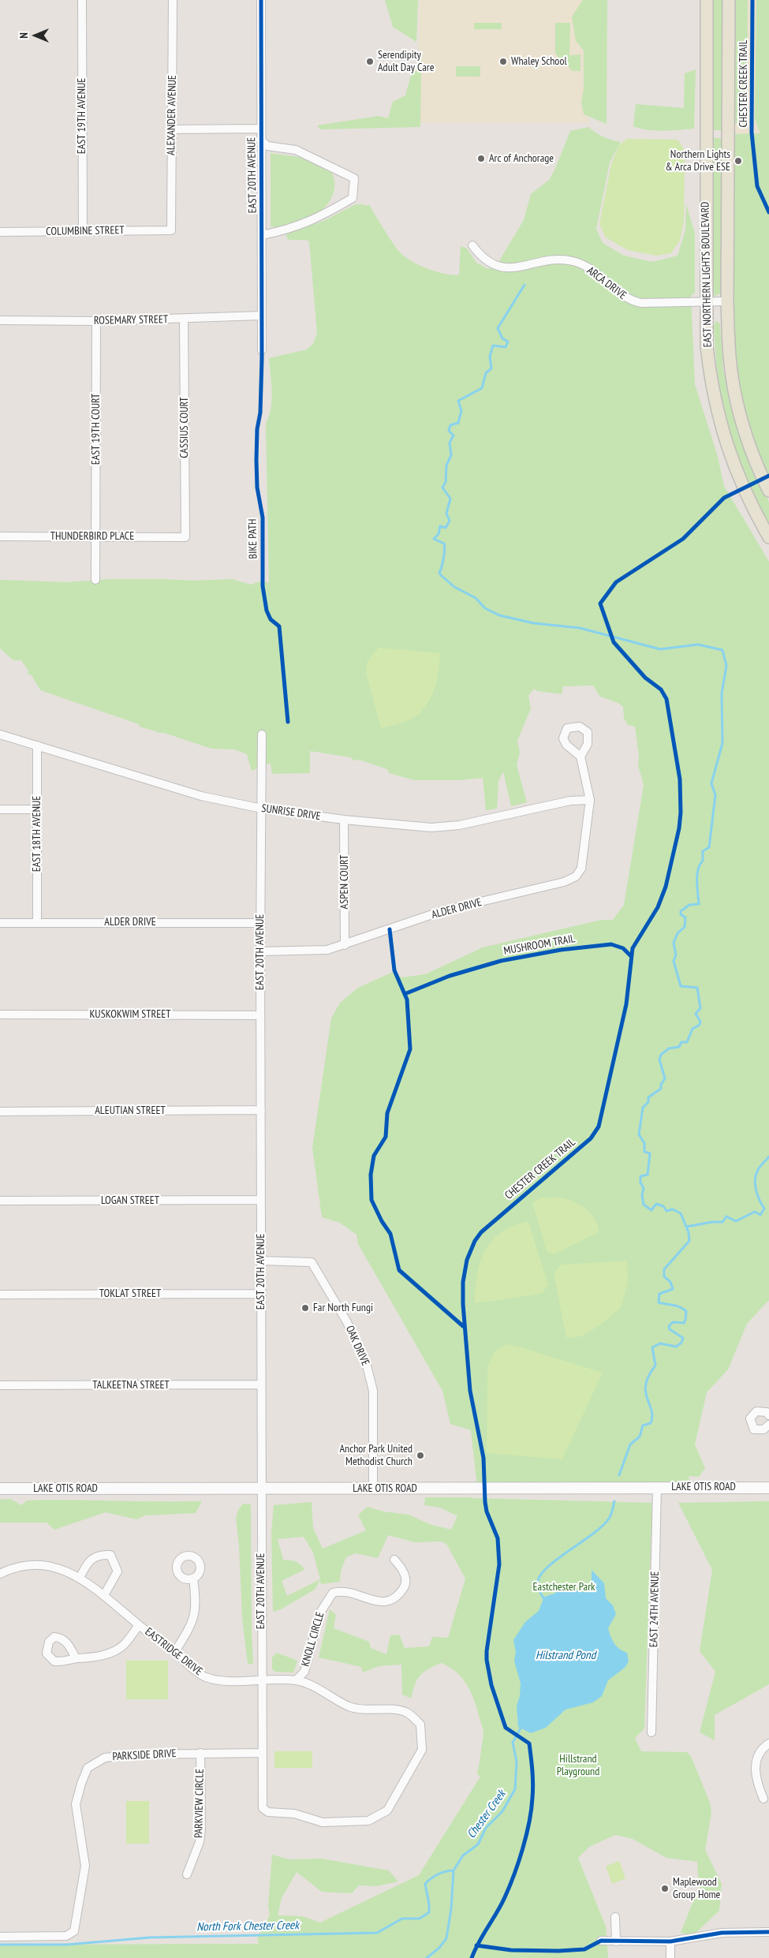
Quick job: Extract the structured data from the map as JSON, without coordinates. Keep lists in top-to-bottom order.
{
  "streets": {
    "main road": ["EAST NORTHERN LIGHTS BOULEVARD", "LAKE OTIS ROAD"],
    "street": [
      "ALEXANDER AVENUE",
      "EAST 19TH AVENUE",
      "EAST 20TH AVENUE",
      "COLUMBINE STREET",
      "ARCA DRIVE",
      "ROSEMARY STREET",
      "CASSIUS COURT",
      "EAST 19TH COURT",
      "THUNDERBIRD PLACE",
      "SUNRISE DRIVE",
      "EAST 18TH AVENUE",
      "ASPEN COURT",
      "ALDER DRIVE",
      "KUSKOKWIM STREET",
      "ALEUTIAN STREET",
      "LOGAN STREET",
      "TOKLAT STREET",
      "OAK DRIVE",
      "TALKEETNA STREET",
      "EAST 24TH AVENUE",
      "KNOLL CIRCLE",
      "EASTRIDGE DRIVE",
      "PARKSIDE DRIVE",
      "PARKVIEW CIRCLE"
    ],
    "cycle path": ["CHESTER CREEK TRAIL", "BIKE PATH", "MUSHROOM TRAIL"]
  },
  "crossings": [
    ["ALEXANDER AVENUE", "COLUMBINE STREET"],
    ["EAST 19TH AVENUE", "COLUMBINE STREET"],
    ["EAST 20TH AVENUE", "ROSEMARY STREET"],
    ["EAST 20TH AVENUE", "SUNRISE DRIVE"],
    ["EAST 20TH AVENUE", "ALDER DRIVE"],
    ["EAST 20TH AVENUE", "KUSKOKWIM STREET"],
    ["EAST 20TH AVENUE", "ALEUTIAN STREET"],
    ["EAST 20TH AVENUE", "LOGAN STREET"],
    ["EAST 20TH AVENUE", "TOKLAT STREET"],
    ["EAST 20TH AVENUE", "OAK DRIVE"],
    ["EAST 20TH AVENUE", "TALKEETNA STREET"],
    ["EAST 20TH AVENUE", "LAKE OTIS ROAD"],
    ["EAST 20TH AVENUE", "EASTRIDGE DRIVE"],
    ["EAST 20TH AVENUE", "PARKSIDE DRIVE"],
    ["EAST NORTHERN LIGHTS BOULEVARD", "ARCA DRIVE"],
    ["ROSEMARY STREET", "CASSIUS COURT"],
    ["ROSEMARY STREET", "EAST 19TH COURT"],
    ["CASSIUS COURT", "THUNDERBIRD PLACE"],
    ["EAST 19TH COURT", "THUNDERBIRD PLACE"],
    ["SUNRISE DRIVE", "EAST 18TH AVENUE"],
    ["SUNRISE DRIVE", "ASPEN COURT"],
    ["SUNRISE DRIVE", "ALDER DRIVE"],
    ["EAST 18TH AVENUE", "ALDER DRIVE"],
    ["ASPEN COURT", "ALDER DRIVE"],
    ["OAK DRIVE", "LAKE OTIS ROAD"],
    ["LAKE OTIS ROAD", "EAST 24TH AVENUE"],
    ["KNOLL CIRCLE", "EASTRIDGE DRIVE"],
    ["PARKSIDE DRIVE", "PARKVIEW CIRCLE"]
  ],
  "water": ["Hilstrand Pond", "Chester Creek", "North Fork Chester Creek"],
  "parks": ["Eastchester Park", "Hillstrand Playground"],
  "places": [
    "Serendipity Adult Day Care",
    "Whaley School",
    "Arc of Anchorage",
    "Northern Lights & Arca Drive ESE",
    "Far North Fungi",
    "Anchor Park United Methodist Church",
    "Maplewood Group Home"
  ],
  "north": "left"
}
